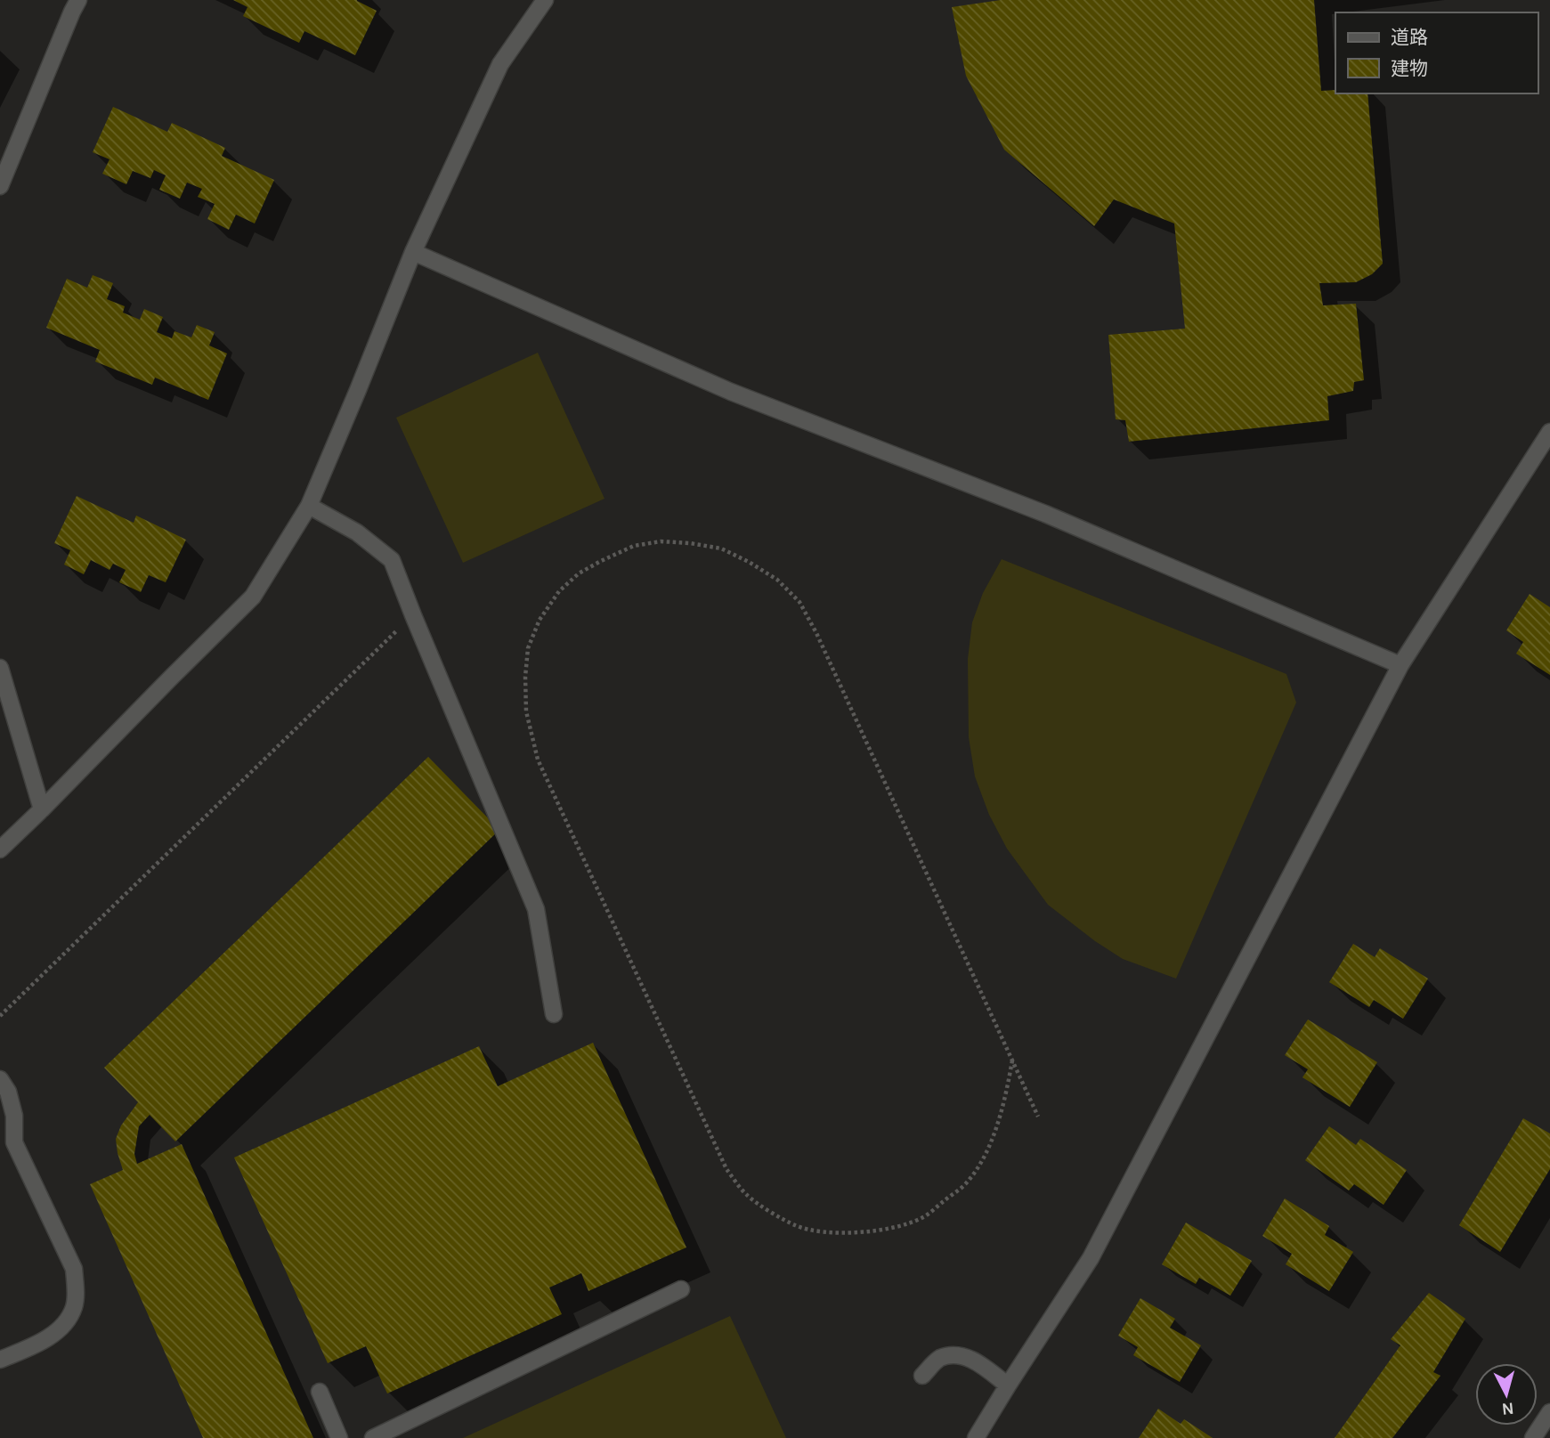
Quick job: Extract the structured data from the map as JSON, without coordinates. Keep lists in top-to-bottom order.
{
  "legend": ["道路", "建物"],
  "north": "bottom"
}
